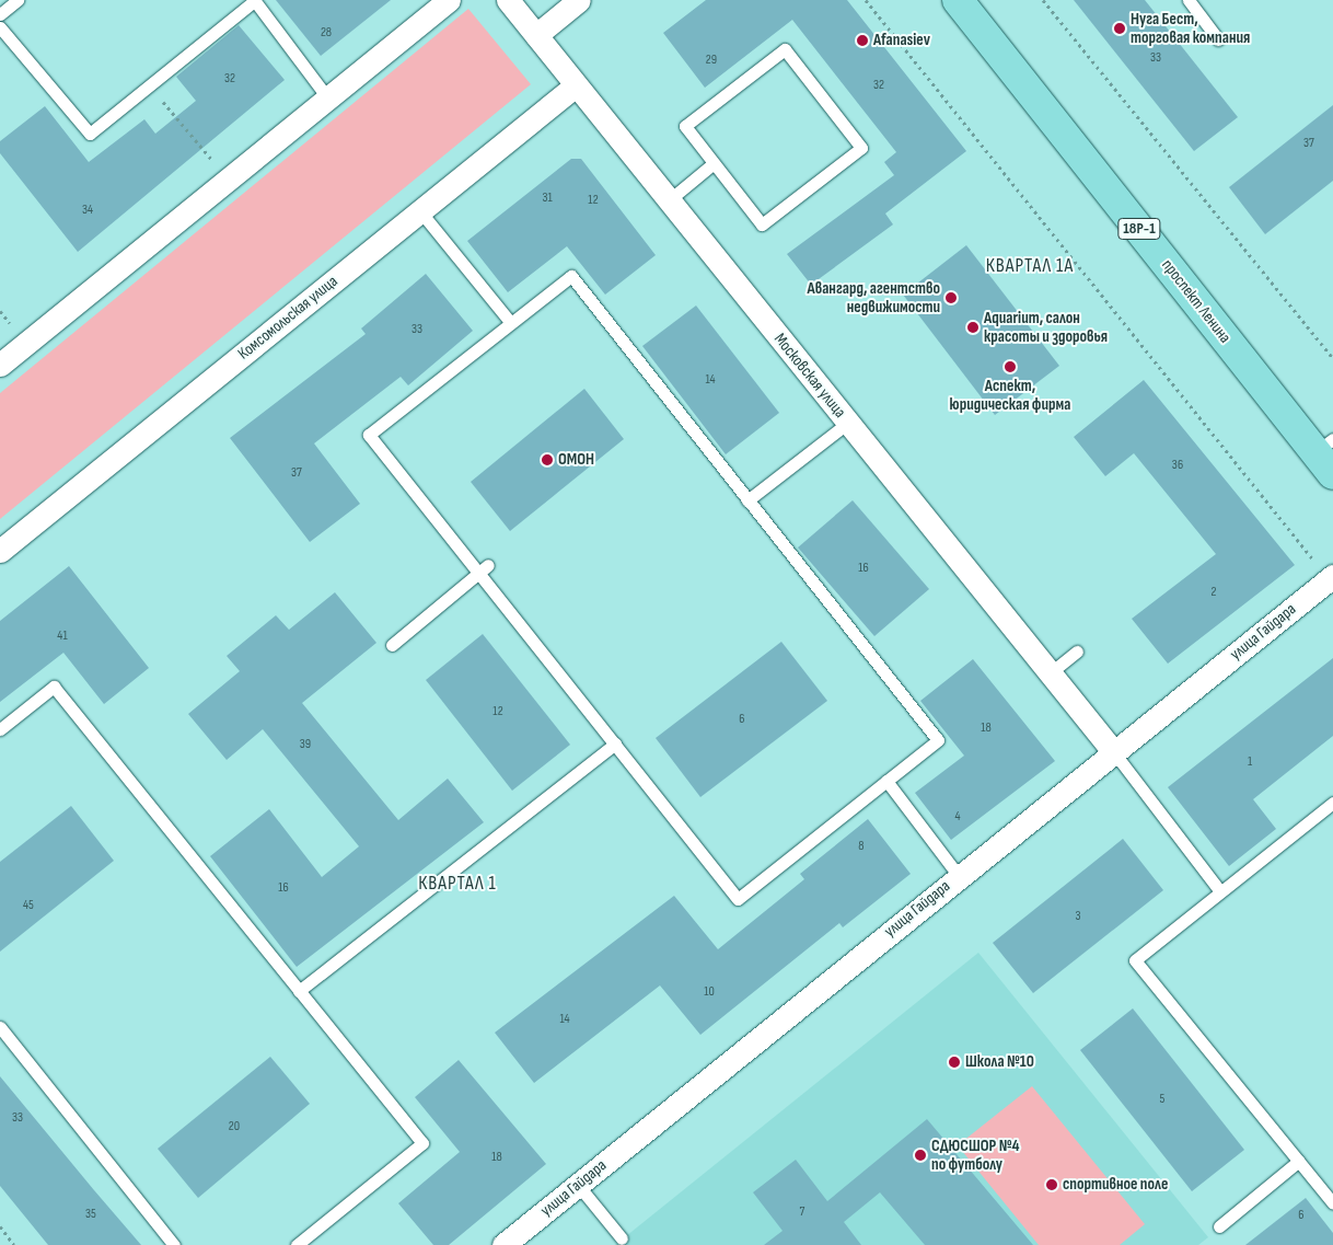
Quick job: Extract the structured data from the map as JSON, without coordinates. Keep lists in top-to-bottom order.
{
  "streets": {
    "main road": ["18Р-1", "проспект Ленина"],
    "street": ["Комсомольская улица", "Московская улица", "улица Гайдара"]
  },
  "crossings": [
    ["Комсомольская улица", "Московская улица"],
    ["Московская улица", "улица Гайдара"]
  ],
  "districts": ["КВАРТАЛ 1А", "КВАРТАЛ 1"],
  "places": [
    "Нуга Бест, торговая компания",
    "Afanasiev",
    "Авангард, агентство недвижимости",
    "Aquarium, салон красоты и здоровья",
    "Аспект, юридическая фирма",
    "ОМОН",
    "Школа №10",
    "СДЮСШОР №4 по футболу",
    "спортивное поле"
  ],
  "house_numbers": [
    "28",
    "33",
    "29",
    "32",
    "32",
    "37",
    "31",
    "12",
    "34",
    "33",
    "14",
    "36",
    "37",
    "16",
    "2",
    "41",
    "12",
    "6",
    "18",
    "39",
    "1",
    "4",
    "8",
    "16",
    "45",
    "3",
    "10",
    "14",
    "5",
    "33",
    "20",
    "18",
    "7",
    "35",
    "6"
  ]
}
